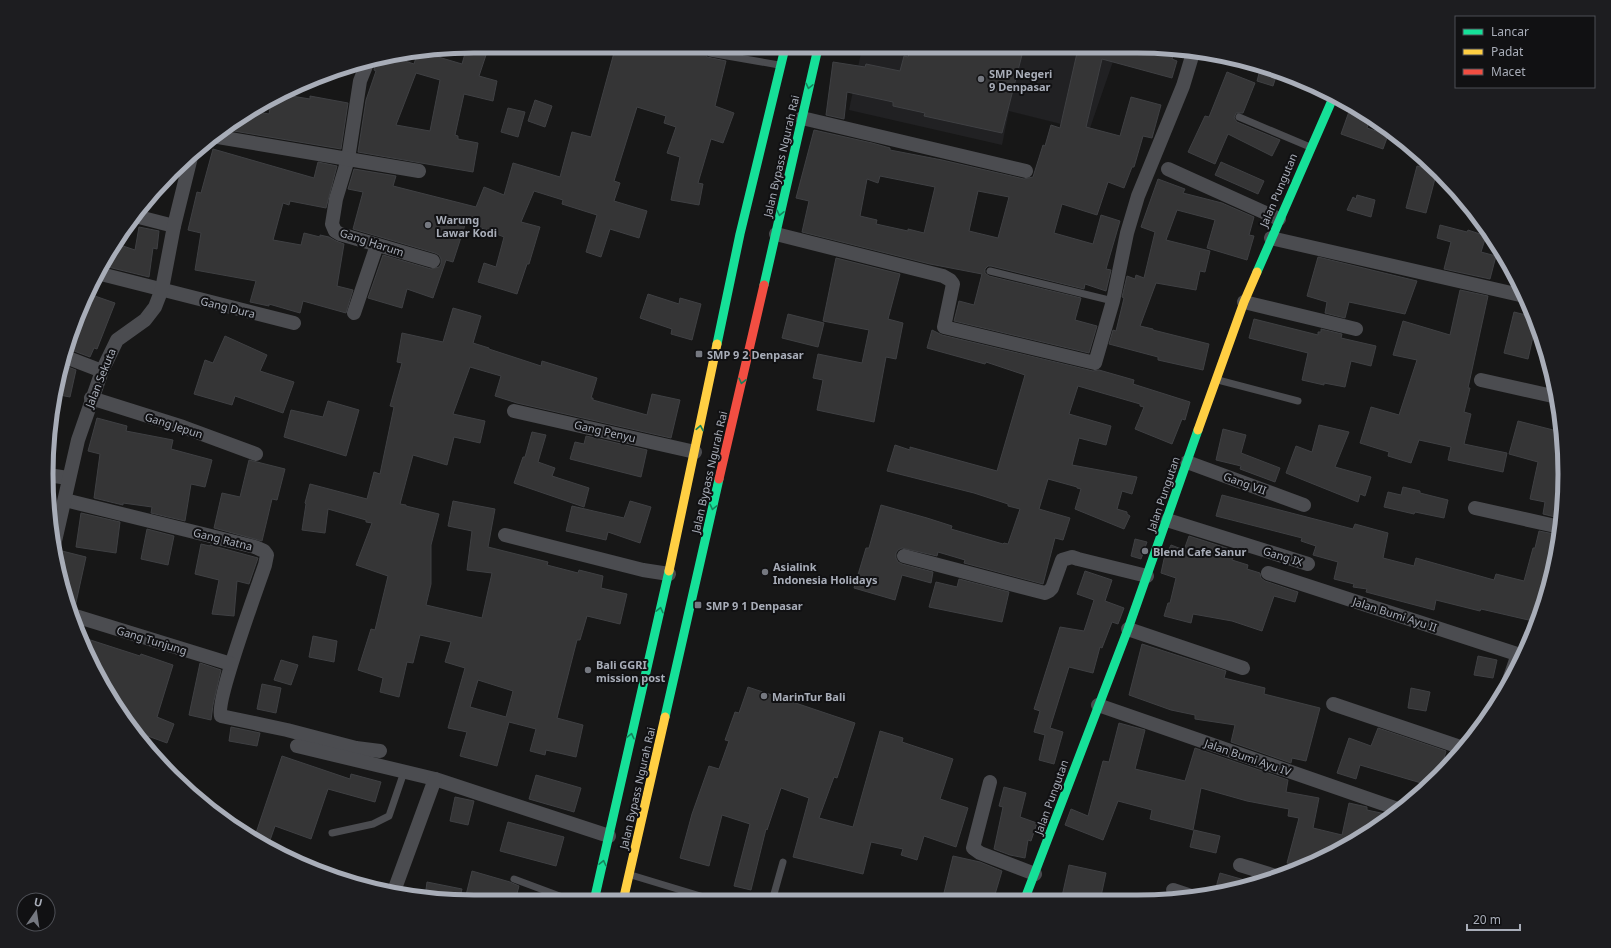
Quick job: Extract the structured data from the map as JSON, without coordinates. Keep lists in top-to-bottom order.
{
  "streets": {
    "main road": ["Jalan Bypass Ngurah Rai", "Jalan Pungutan"],
    "street": [
      "Gang Harum",
      "Gang Dura",
      "Jalan Sekuta",
      "Gang Jepun",
      "Gang Penyu",
      "Gang VII",
      "Gang Ratna",
      "Gang IX",
      "Jalan Bumi Ayu II",
      "Gang Tunjung",
      "Jalan Bumi Ayu IV"
    ]
  },
  "crossings": [
    ["Jalan Bypass Ngurah Rai", "Gang Penyu"],
    ["Jalan Pungutan", "Gang VII"],
    ["Jalan Pungutan", "Gang IX"],
    ["Jalan Pungutan", "Jalan Bumi Ayu IV"],
    ["Gang Dura", "Jalan Sekuta"],
    ["Jalan Sekuta", "Gang Jepun"],
    ["Jalan Sekuta", "Gang Ratna"],
    ["Gang Ratna", "Gang Tunjung"]
  ],
  "places": {
    "other": [
      "SMP Negeri 9 Denpasar",
      "Warung Lawar Kodi",
      "Blend Cafe Sanur",
      "Asialink Indonesia Holidays",
      "Bali GGRI mission post",
      "MarinTur Bali"
    ],
    "transit": ["SMP 9 2 Denpasar", "SMP 9 1 Denpasar"]
  },
  "legend": ["Lancar", "Padat", "Macet"],
  "scale_bar": "20 m",
  "north": "top"
}
